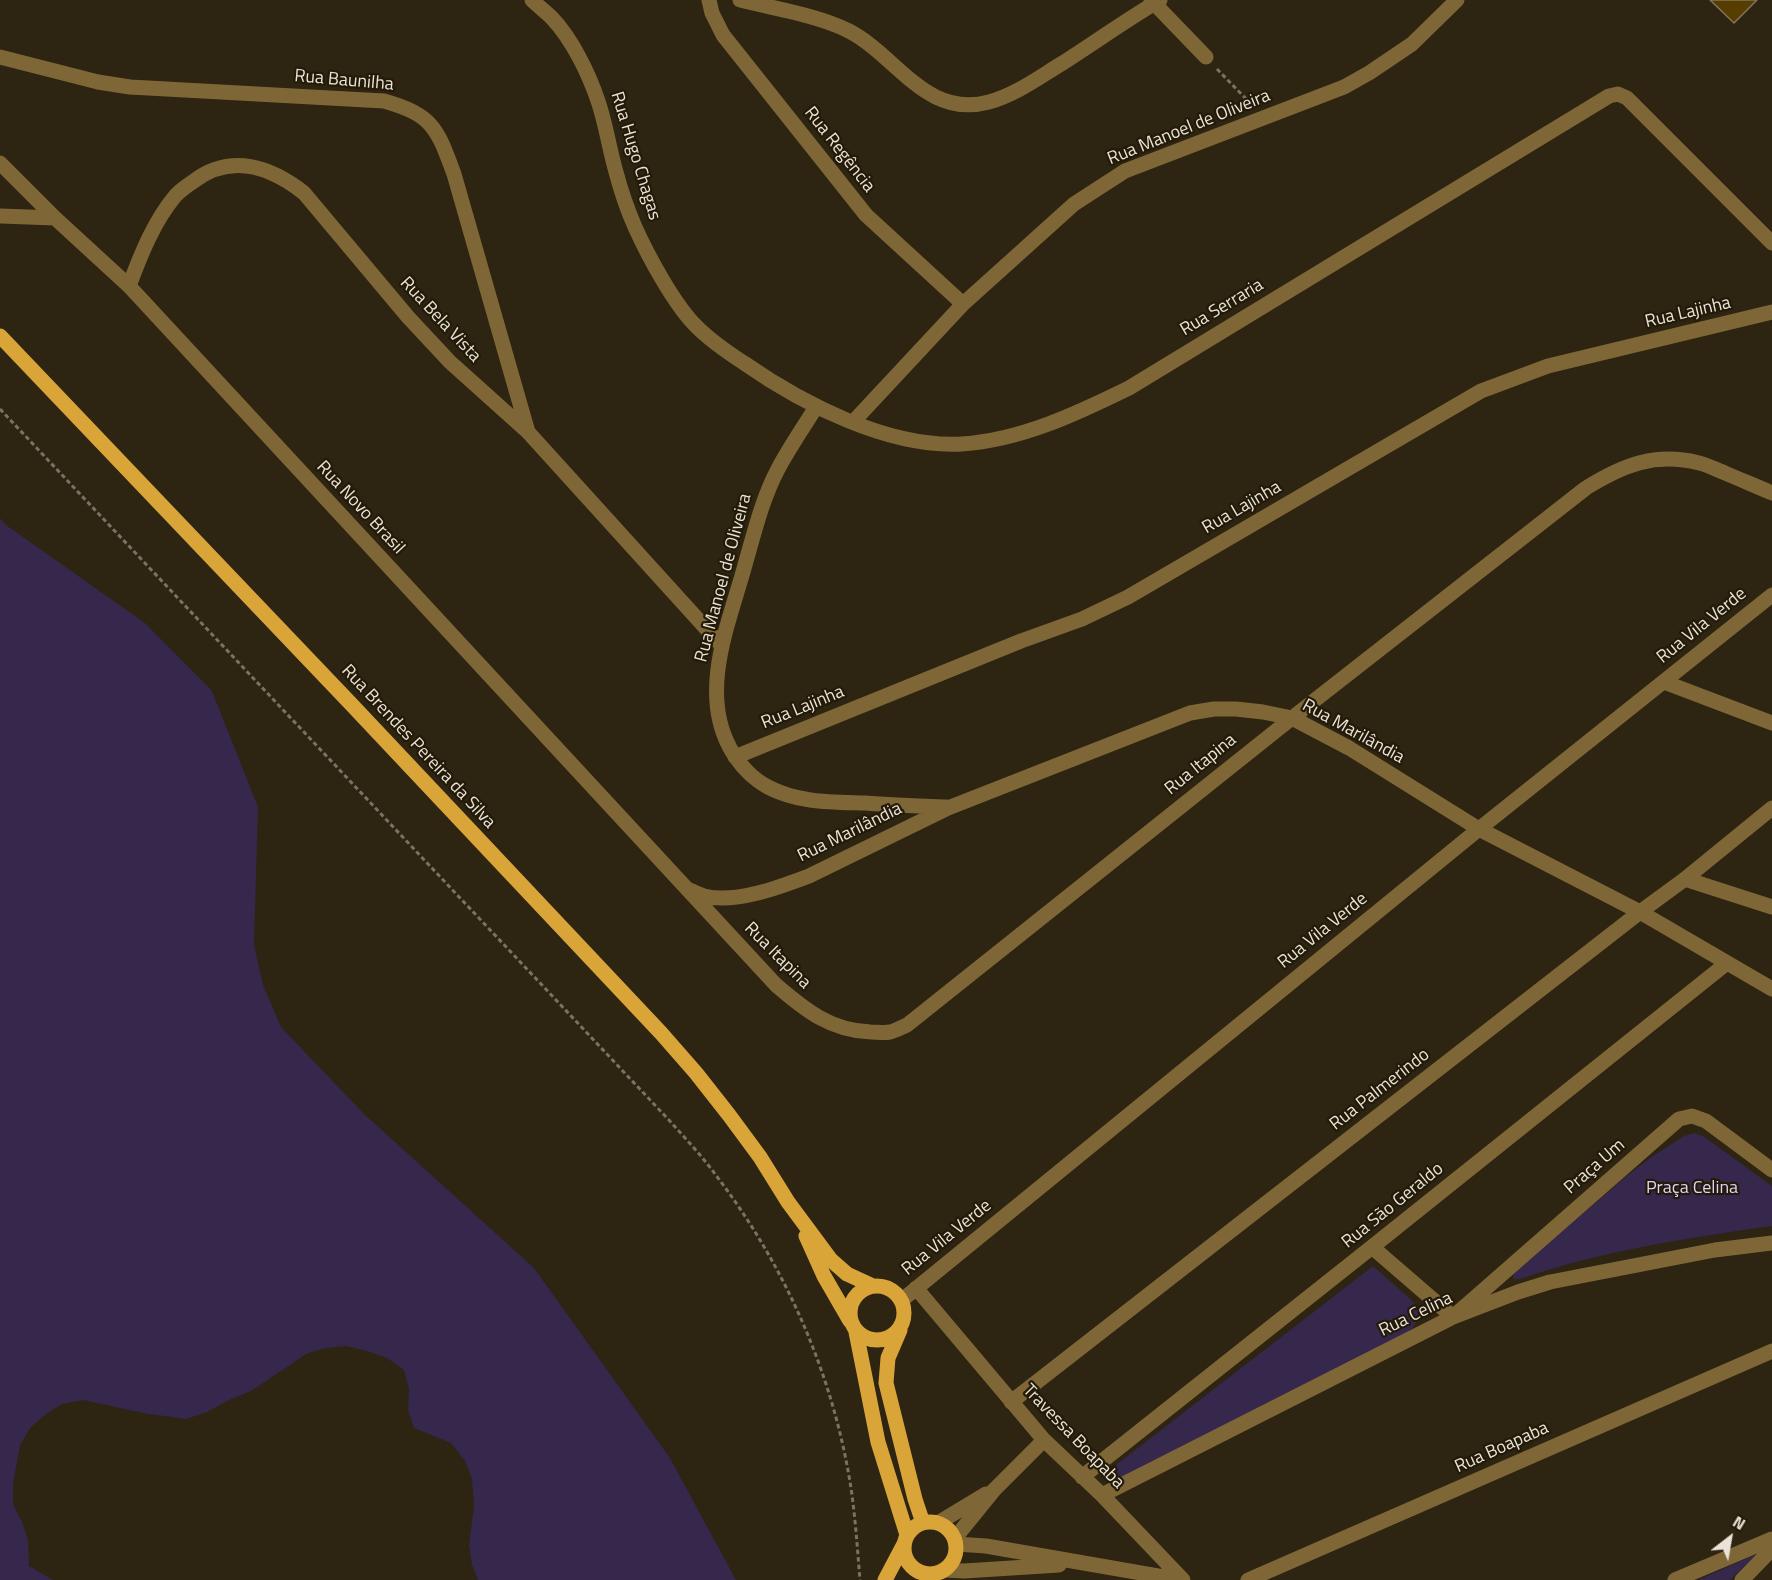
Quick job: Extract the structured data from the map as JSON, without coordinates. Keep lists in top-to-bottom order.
{
  "streets": {
    "main road": ["Rua Brendes Pereira da Silva"],
    "street": [
      "Rua Baunilha",
      "Rua Manoel de Oliveira",
      "Rua Regência",
      "Rua Hugo Chagas",
      "Rua Serraria",
      "Rua Lajinha",
      "Rua Bela Vista",
      "Rua Novo Brasil",
      "Rua Vila Verde",
      "Rua Marilândia",
      "Rua Itapina",
      "Rua Palmerindo",
      "Praça Um",
      "Rua São Geraldo",
      "Rua Celina",
      "Travessa Boapaba",
      "Rua Boapaba"
    ]
  },
  "crossings": [
    ["Rua Baunilha", "Rua Bela Vista"],
    ["Rua Manoel de Oliveira", "Rua Regência"],
    ["Rua Manoel de Oliveira", "Rua Hugo Chagas"],
    ["Rua Manoel de Oliveira", "Rua Serraria"],
    ["Rua Manoel de Oliveira", "Rua Lajinha"],
    ["Rua Manoel de Oliveira", "Rua Bela Vista"],
    ["Rua Manoel de Oliveira", "Rua Marilândia"],
    ["Rua Hugo Chagas", "Rua Serraria"],
    ["Rua Bela Vista", "Rua Novo Brasil"],
    ["Rua Novo Brasil", "Rua Marilândia"],
    ["Rua Novo Brasil", "Rua Itapina"],
    ["Rua Vila Verde", "Rua Marilândia"],
    ["Rua Vila Verde", "Rua Brendes Pereira da Silva"],
    ["Rua Vila Verde", "Travessa Boapaba"],
    ["Rua Marilândia", "Rua Itapina"],
    ["Rua Marilândia", "Rua Palmerindo"],
    ["Rua Marilândia", "Rua São Geraldo"],
    ["Rua Palmerindo", "Travessa Boapaba"],
    ["Praça Um", "Rua Celina"],
    ["Rua São Geraldo", "Travessa Boapaba"],
    ["Rua Celina", "Travessa Boapaba"]
  ],
  "parks": ["Praça Celina"],
  "north": "top right"
}
